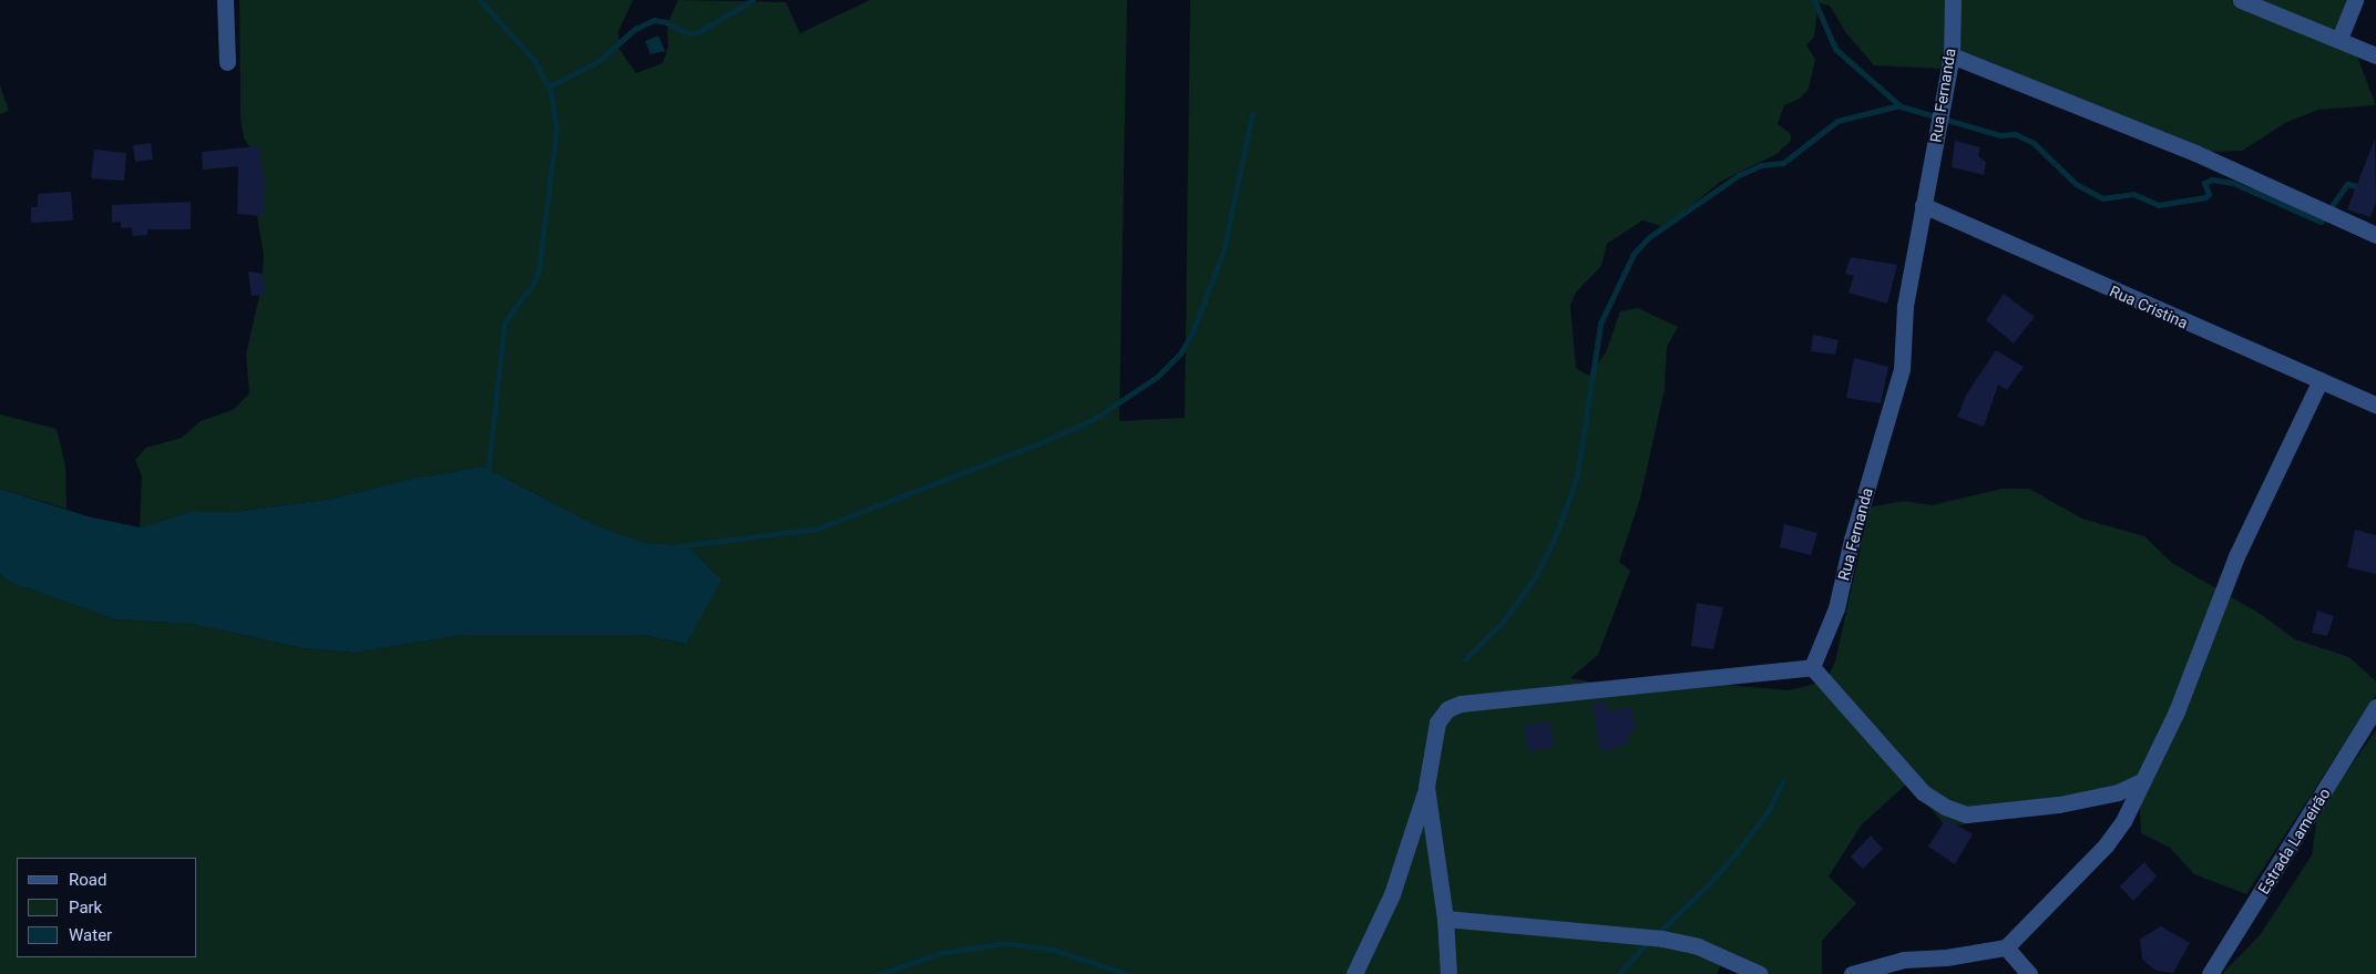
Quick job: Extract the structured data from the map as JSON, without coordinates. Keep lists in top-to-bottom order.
{
  "streets": {
    "street": ["Rua Fernanda", "Rua Cristina", "Estrada Lameirão"]
  },
  "crossings": [
    ["Rua Fernanda", "Rua Cristina"]
  ],
  "legend": ["Road", "Park", "Water"]
}
